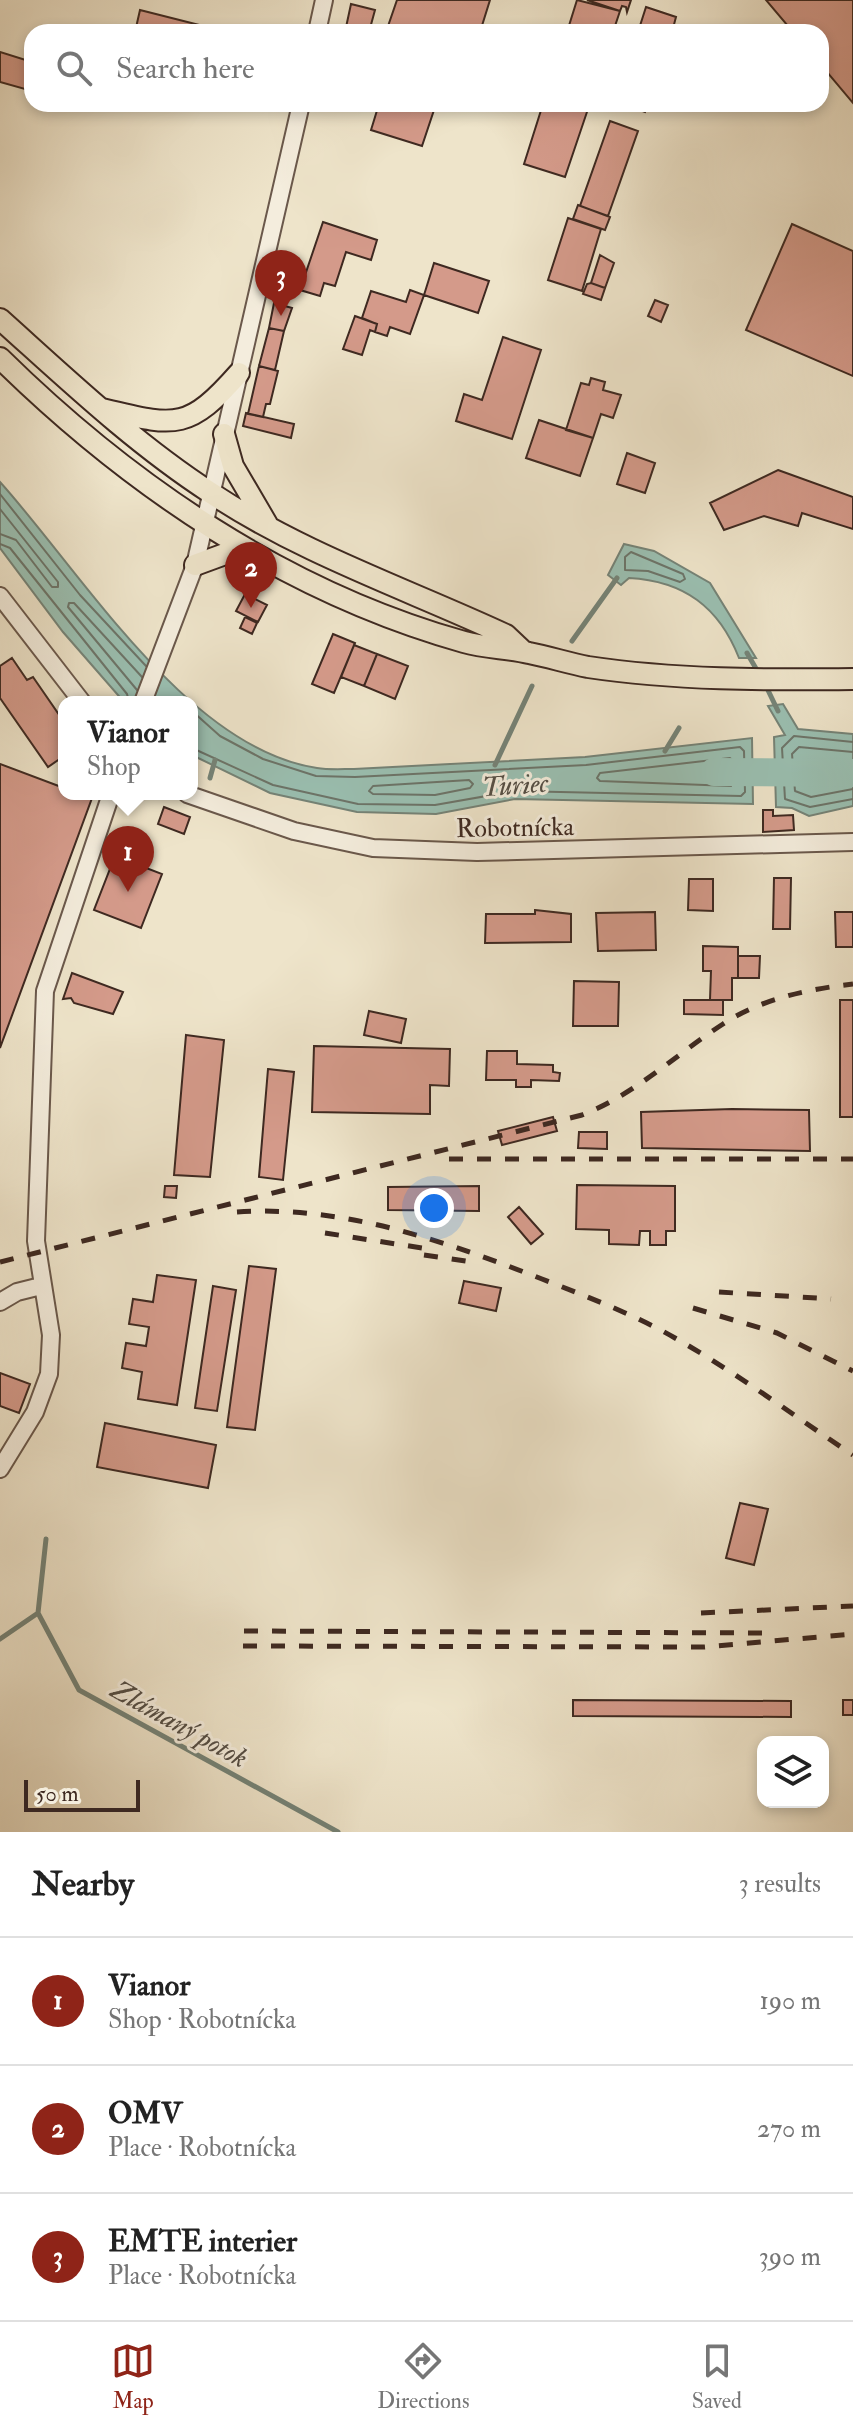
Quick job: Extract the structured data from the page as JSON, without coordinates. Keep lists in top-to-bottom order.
{
  "streets": {
    "street": ["Robotnícka"]
  },
  "water": ["Turiec", "Zlámaný potok"],
  "scale_bar": "50 m",
  "page": {
    "search": "Search here",
    "pins": ["3", "2", "1"],
    "popup": ["Vianor", "Shop"],
    "scale": "50 m",
    "heading": ["Nearby", "3 results"],
    "list": [
      {
        "mark": "1",
        "name": "Vianor",
        "note": "Shop · Robotnícka",
        "value": "190 m"
      },
      {
        "mark": "2",
        "name": "OMV",
        "note": "Place · Robotnícka",
        "value": "270 m"
      },
      {
        "mark": "3",
        "name": "EMTE interier",
        "note": "Place · Robotnícka",
        "value": "390 m"
      }
    ],
    "nav": ["Map", "Directions", "Saved"]
  }
}
